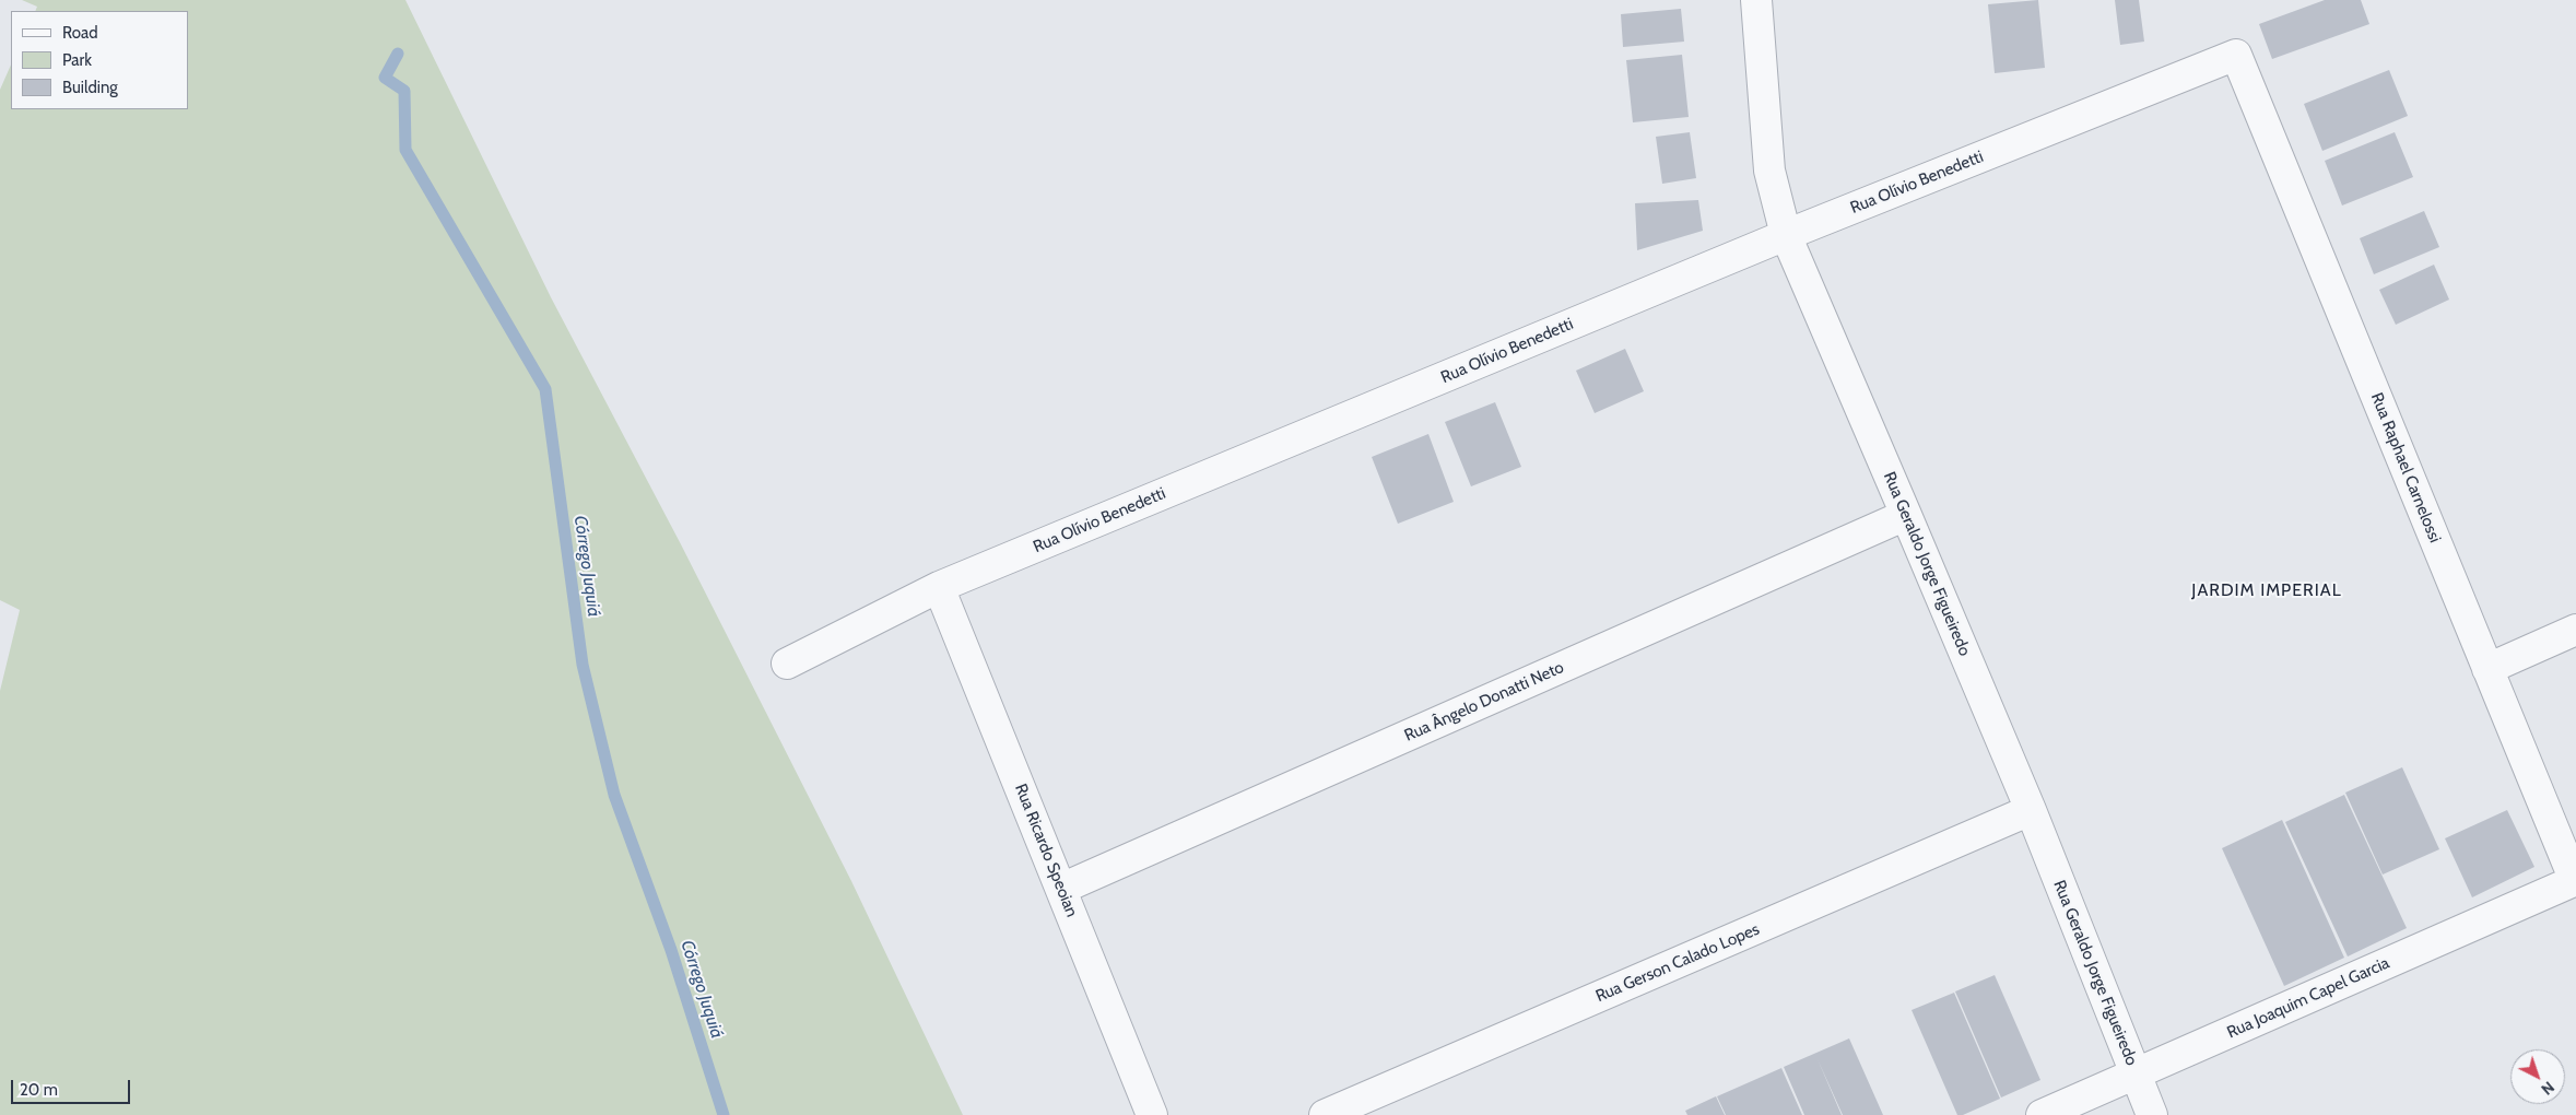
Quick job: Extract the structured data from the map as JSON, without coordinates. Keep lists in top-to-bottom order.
{
  "streets": {
    "street": [
      "Rua Olívio Benedetti",
      "Rua Raphael Carnelossi",
      "Rua Geraldo Jorge Figueiredo",
      "Rua Ângelo Donatti Neto",
      "Rua Ricardo Speoian",
      "Rua Gerson Calado Lopes",
      "Rua Joaquim Capel Garcia"
    ]
  },
  "crossings": [
    ["Rua Olívio Benedetti", "Rua Raphael Carnelossi"],
    ["Rua Olívio Benedetti", "Rua Geraldo Jorge Figueiredo"],
    ["Rua Olívio Benedetti", "Rua Ricardo Speoian"],
    ["Rua Raphael Carnelossi", "Rua Joaquim Capel Garcia"],
    ["Rua Geraldo Jorge Figueiredo", "Rua Ângelo Donatti Neto"],
    ["Rua Geraldo Jorge Figueiredo", "Rua Gerson Calado Lopes"],
    ["Rua Geraldo Jorge Figueiredo", "Rua Joaquim Capel Garcia"],
    ["Rua Ângelo Donatti Neto", "Rua Ricardo Speoian"]
  ],
  "districts": ["JARDIM IMPERIAL"],
  "water": ["Córrego Juquiá"],
  "legend": ["Road", "Park", "Building"],
  "scale_bar": "20 m",
  "north": "bottom right"
}
